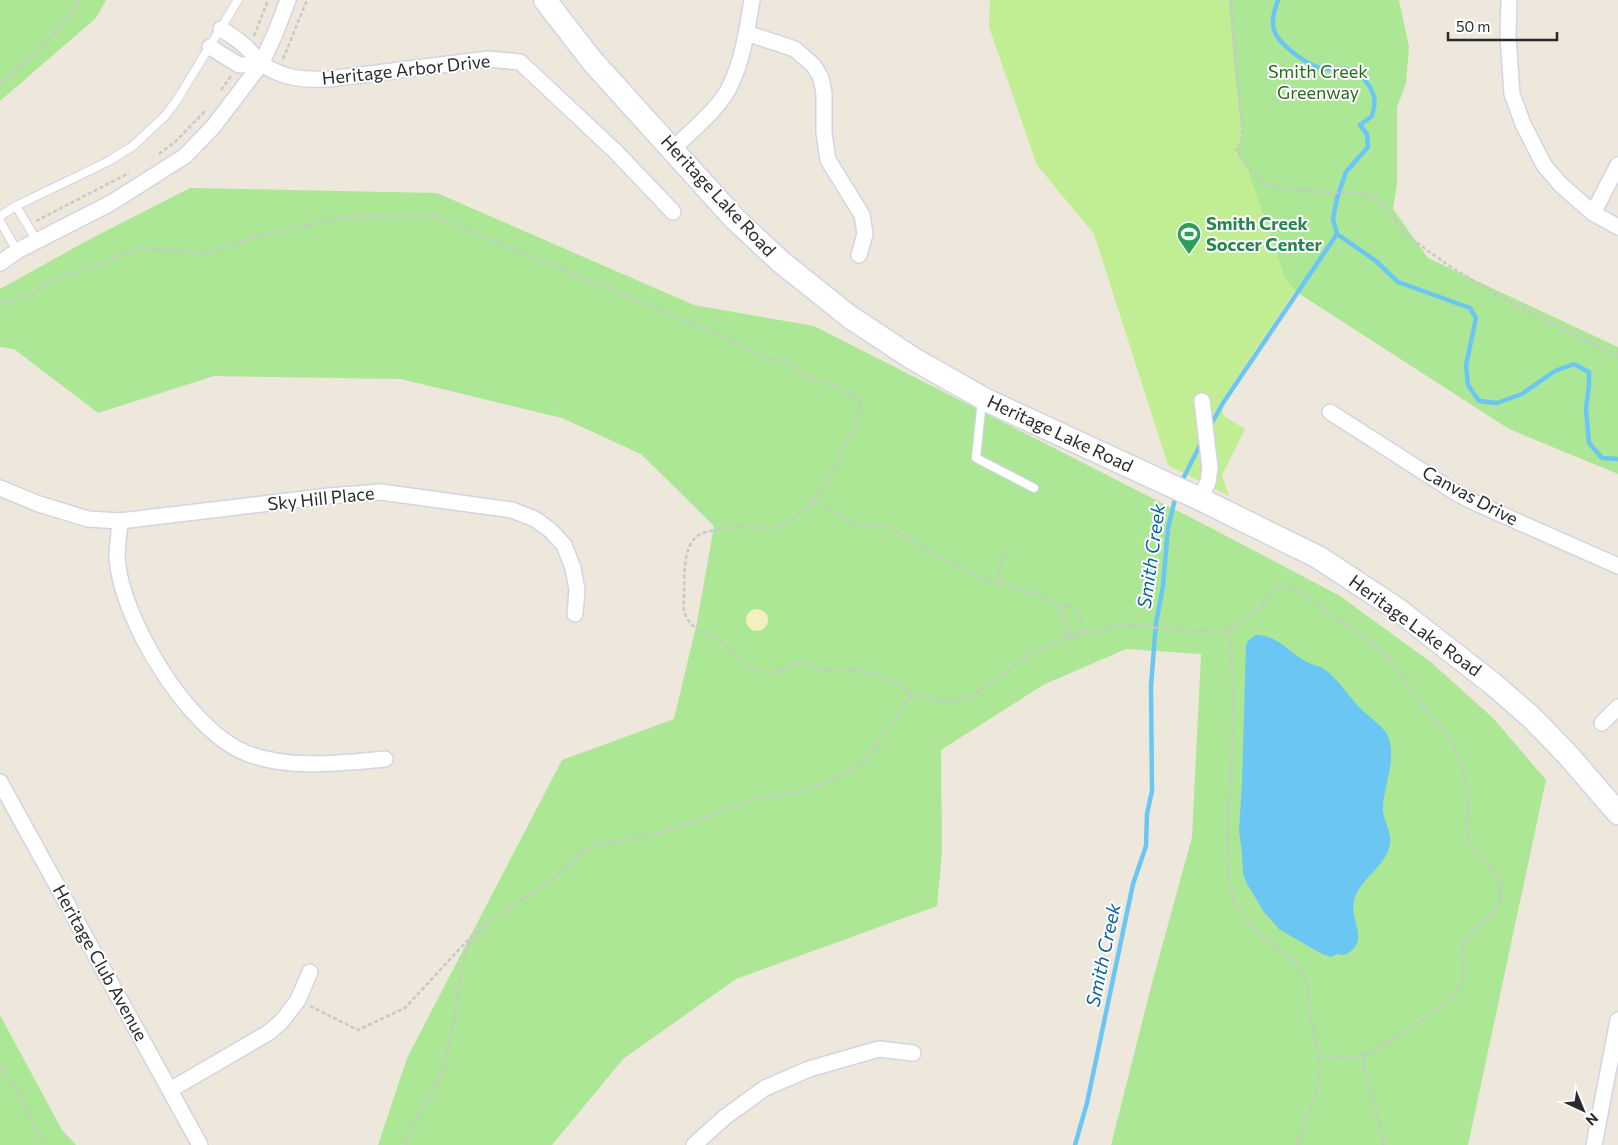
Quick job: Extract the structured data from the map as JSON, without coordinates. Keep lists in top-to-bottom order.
{
  "streets": {
    "main road": ["Heritage Lake Road"],
    "street": [
      "Heritage Arbor Drive",
      "Canvas Drive",
      "Sky Hill Place",
      "Heritage Club Avenue"
    ]
  },
  "water": ["Smith Creek"],
  "parks": ["Smith Creek Greenway"],
  "places": {
    "sports": ["Smith Creek Soccer Center"]
  },
  "scale_bar": "50 m",
  "north": "bottom right"
}
